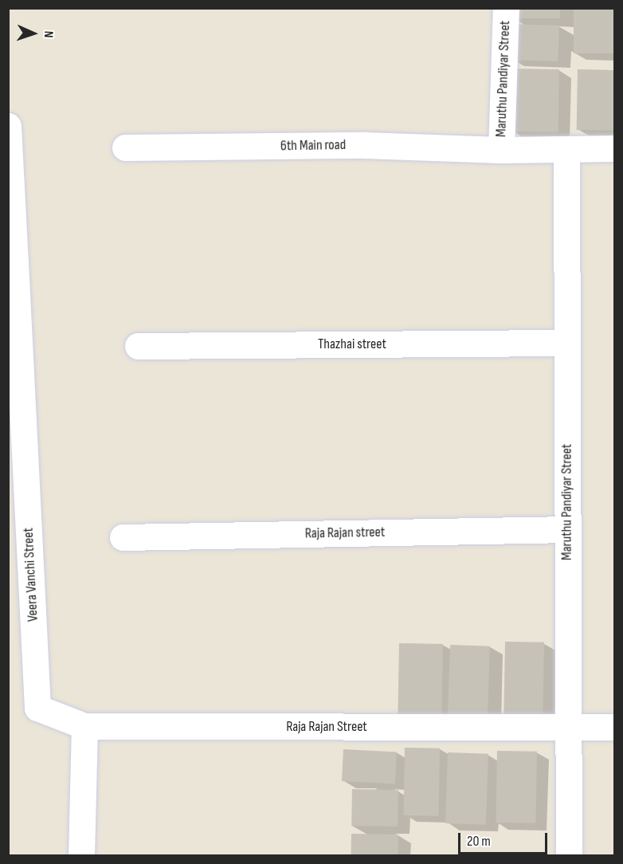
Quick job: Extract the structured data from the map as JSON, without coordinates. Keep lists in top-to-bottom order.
{
  "streets": {
    "street": [
      "Maruthu Pandiyar Street",
      "6th Main road",
      "Thazhai street",
      "Raja Rajan street",
      "Veera Vanchi Street",
      "Raja Rajan Street"
    ]
  },
  "crossings": [
    ["Maruthu Pandiyar Street", "6th Main road"],
    ["Maruthu Pandiyar Street", "Thazhai street"],
    ["Maruthu Pandiyar Street", "Raja Rajan street"],
    ["Maruthu Pandiyar Street", "Raja Rajan Street"],
    ["Veera Vanchi Street", "Raja Rajan Street"]
  ],
  "scale_bar": "20 m",
  "north": "right"
}
